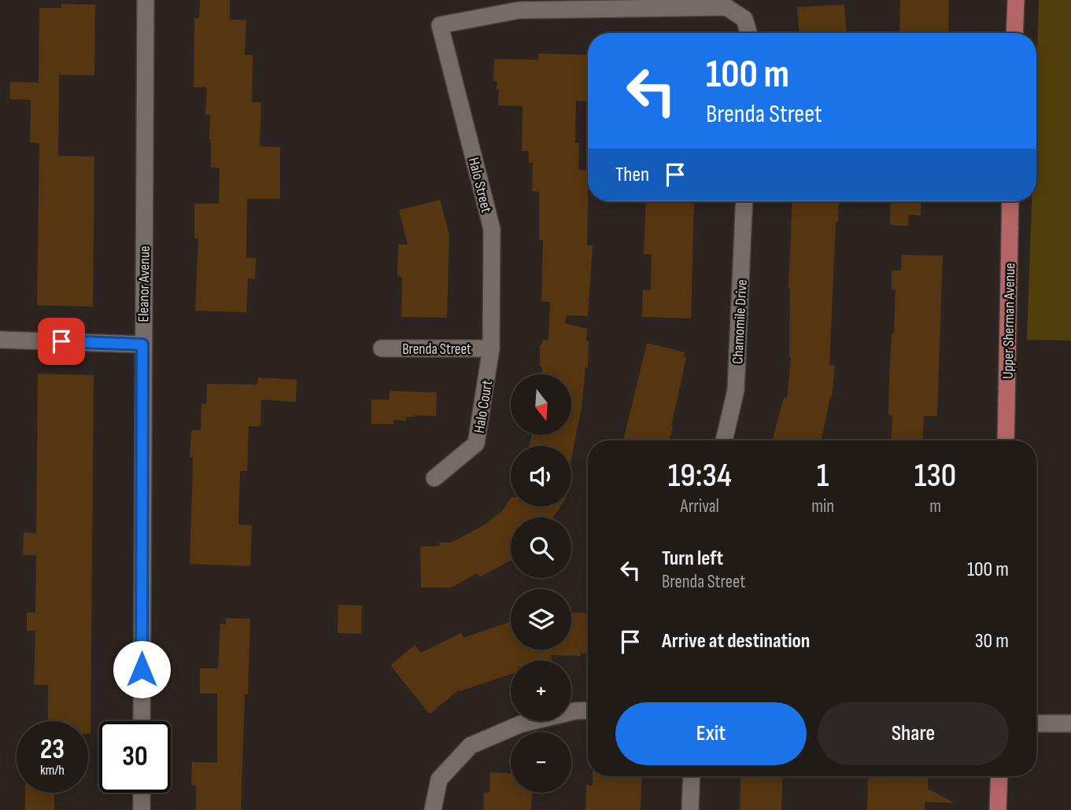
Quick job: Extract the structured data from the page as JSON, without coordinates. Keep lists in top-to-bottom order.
{
  "streets": {
    "main road": ["Upper Sherman Avenue"],
    "street": [
      "Halo Street",
      "Eleanor Avenue",
      "Chamomile Drive",
      "Brenda Street",
      "Halo Court"
    ]
  },
  "crossings": [
    ["Halo Street", "Brenda Street"],
    ["Halo Street", "Halo Court"],
    ["Brenda Street", "Halo Court"]
  ],
  "north": "bottom",
  "page": {
    "turn": ["100 m", "Brenda Street"],
    "then": "Then",
    "map_buttons": ["+", "−"],
    "eta": [
      "19:34",
      "Arrival",
      "1",
      "min",
      "130",
      "m"
    ],
    "list": [
      {
        "name": "Turn left",
        "note": "Brenda Street",
        "value": "100 m"
      },
      {
        "name": "Arrive at destination",
        "value": "30 m"
      }
    ],
    "buttons": ["Exit", "Share"],
    "speed": "23 km/h",
    "limit": "30"
  }
}
